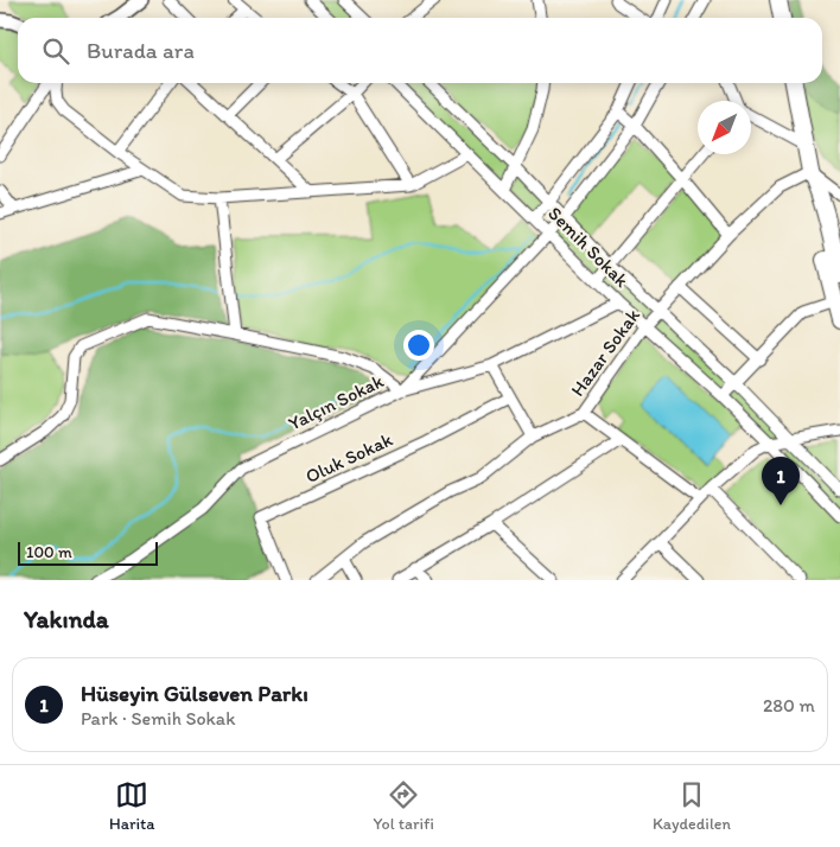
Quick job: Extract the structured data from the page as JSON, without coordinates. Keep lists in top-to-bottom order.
{
  "streets": {
    "street": [
      "Semih Sokak",
      "Hazar Sokak",
      "Yalçın Sokak",
      "Oluk Sokak"
    ]
  },
  "crossings": [
    ["Semih Sokak", "Hazar Sokak"],
    ["Semih Sokak", "Yalçın Sokak"]
  ],
  "scale_bar": "100 m",
  "north": "bottom left",
  "page": {
    "search": "Burada ara",
    "pins": "1",
    "scale": "100 m",
    "heading": "Yakında",
    "list": [
      {
        "mark": "1",
        "name": "Hüseyin Gülseven Parkı",
        "note": "Park · Semih Sokak",
        "value": "280 m"
      }
    ],
    "nav": ["Harita", "Yol tarifi", "Kaydedilen"]
  }
}
